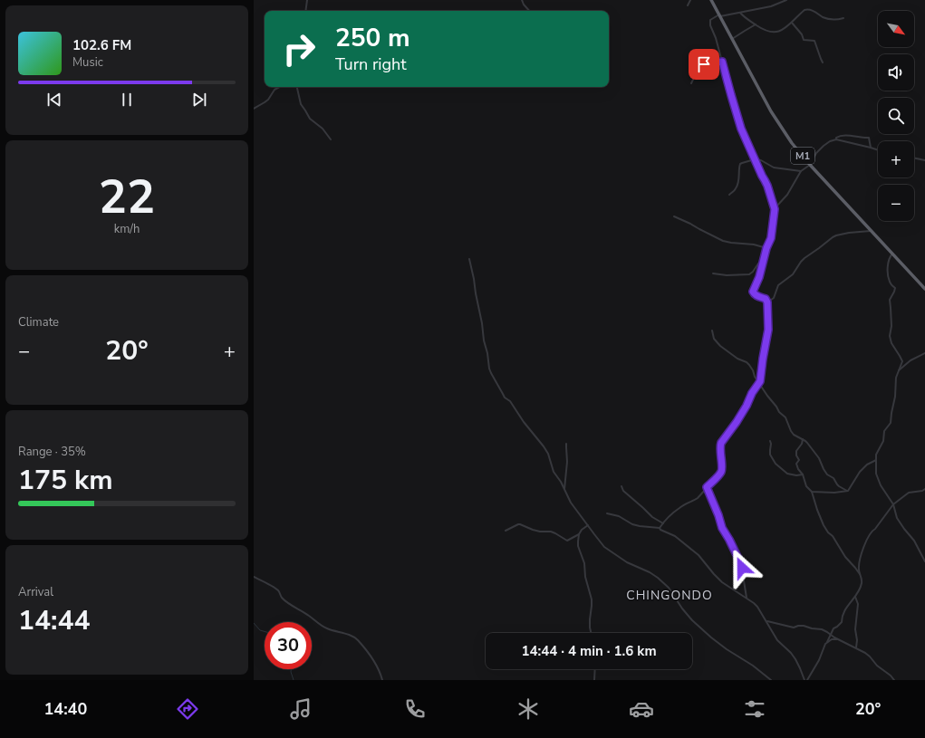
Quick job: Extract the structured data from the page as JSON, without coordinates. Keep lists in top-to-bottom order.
{
  "streets": {
    "highway": ["M1"]
  },
  "districts": ["CHINGONDO"],
  "north": "bottom right",
  "page": {
    "map_buttons": ["+", "−"],
    "turn": ["250 m", "Turn right"],
    "song": ["102.6 FM", "Music"],
    "tile": [
      ["22", "km/h"],
      "Climate",
      ["Range · 35%", "175 km"],
      ["Arrival", "14:44"]
    ],
    "heat": ["−", "20°", "+"],
    "limit": "30",
    "trip": "14:44 · 4 min · 1.6 km",
    "tabs": ["14:40", "20°"]
  }
}
